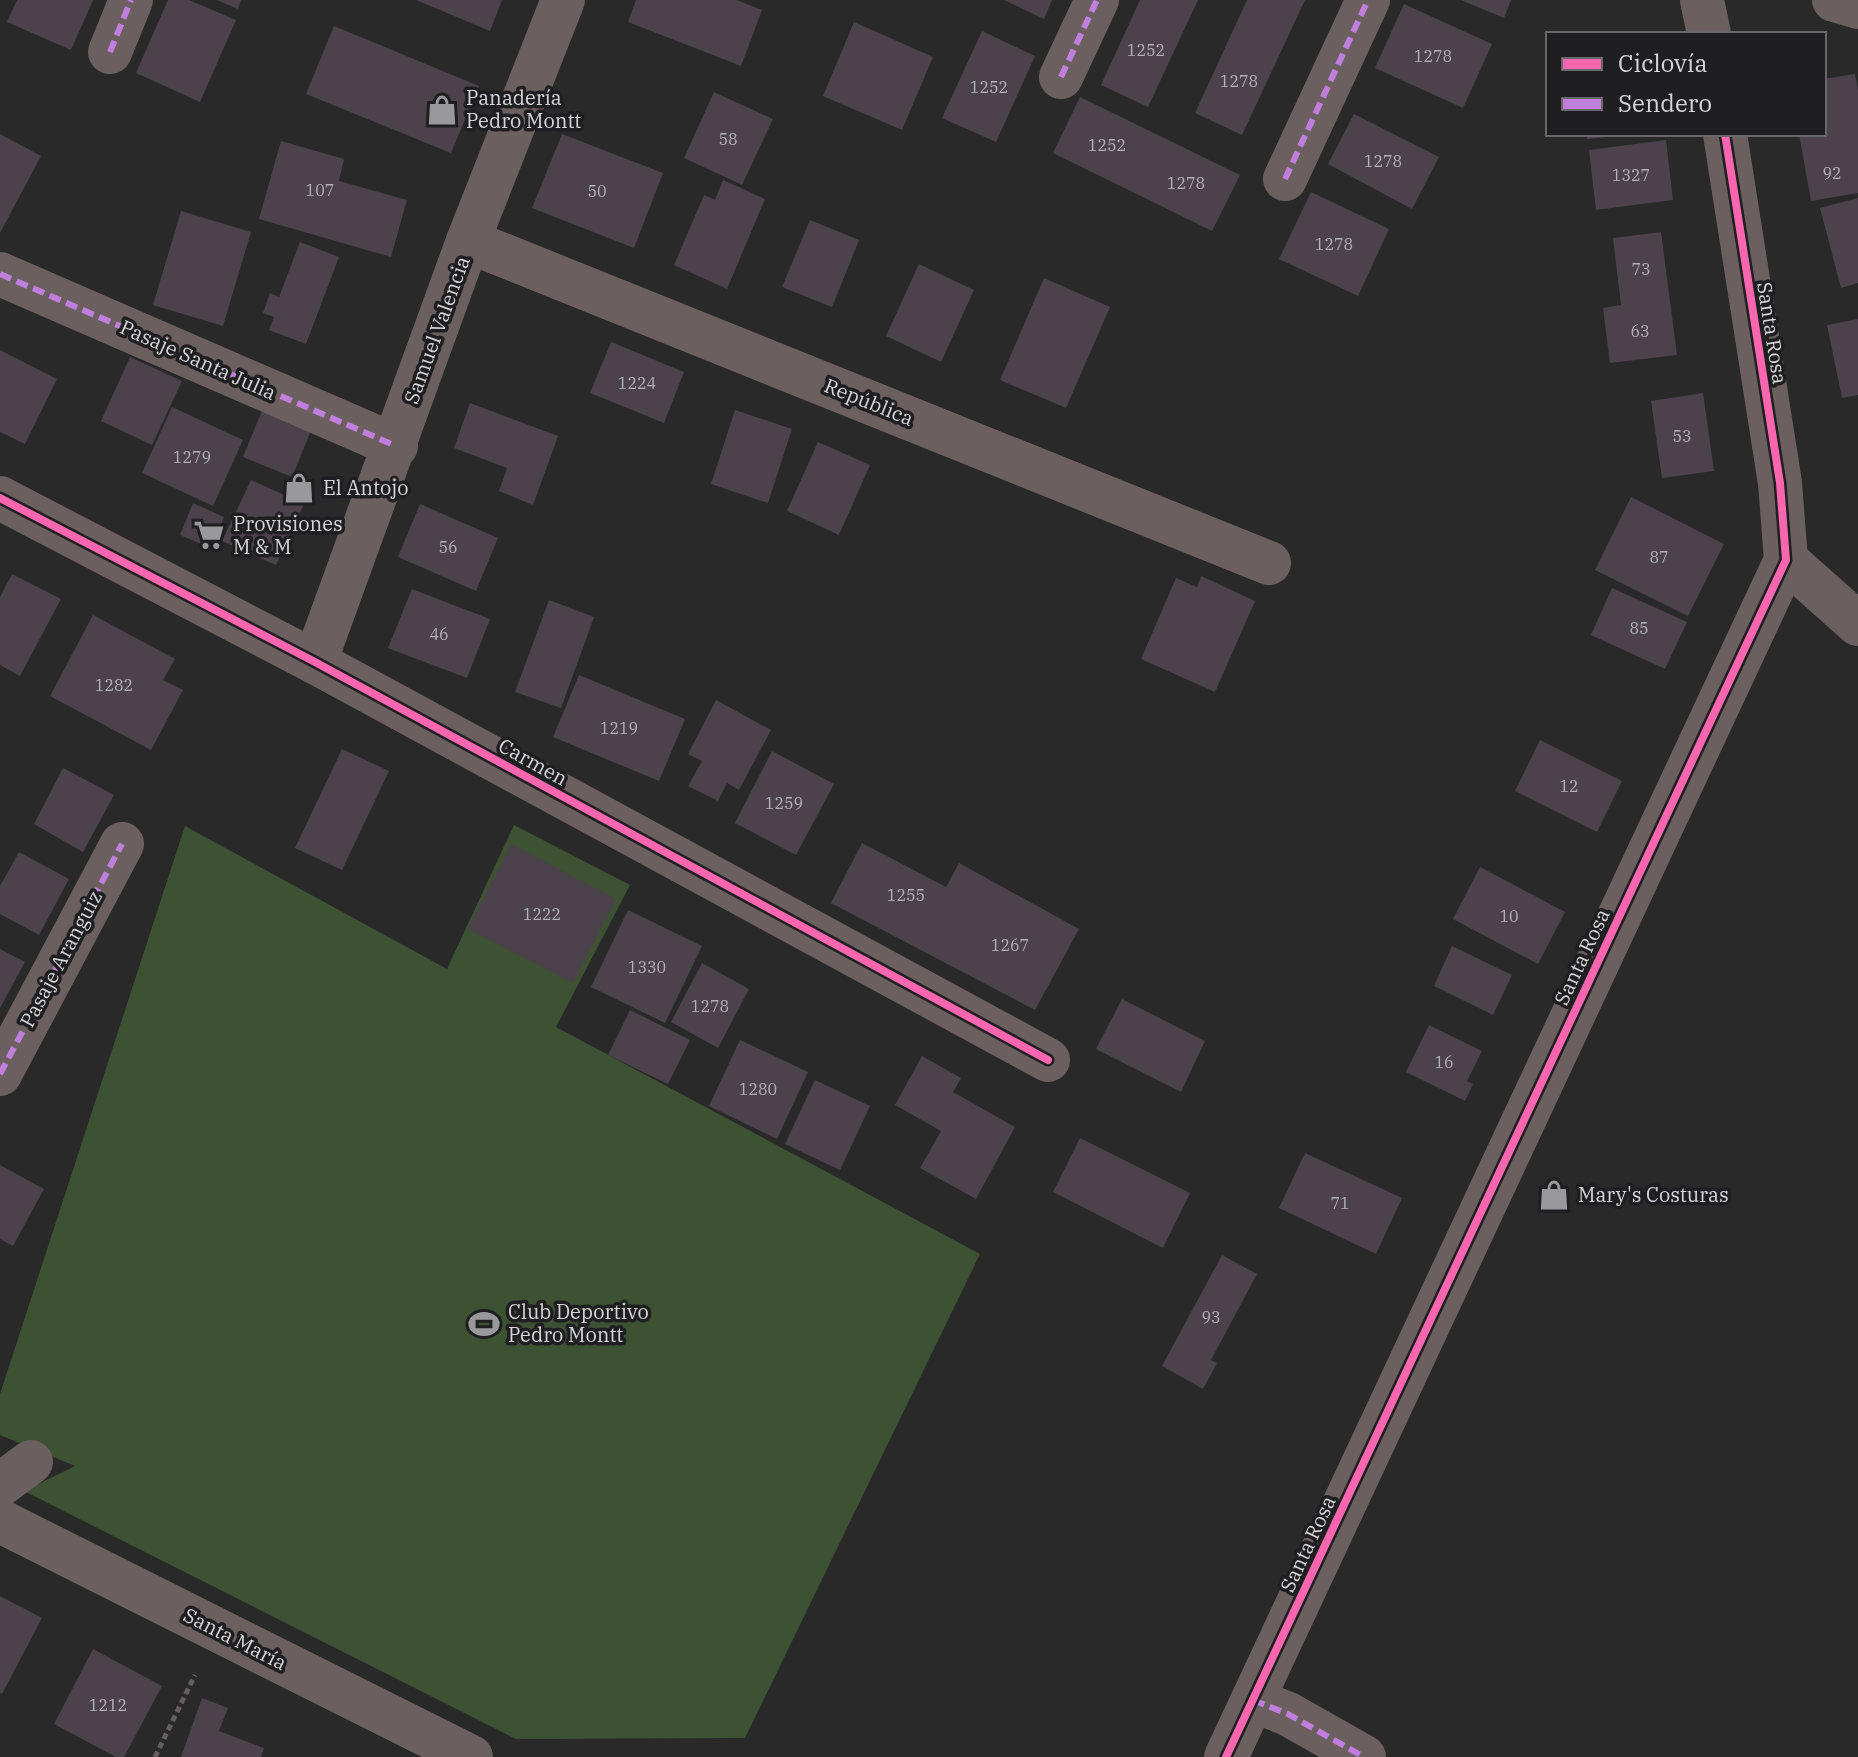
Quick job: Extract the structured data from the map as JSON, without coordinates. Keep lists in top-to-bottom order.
{
  "streets": {
    "street": [
      "Samuel Valencia",
      "Santa Rosa",
      "Pasaje Santa Julia",
      "República",
      "Carmen",
      "Pasaje Aranguiz",
      "Santa María"
    ]
  },
  "crossings": [
    ["Samuel Valencia", "Pasaje Santa Julia"],
    ["Samuel Valencia", "República"],
    ["Samuel Valencia", "Carmen"]
  ],
  "places": {
    "shop": ["Panadería Pedro Montt", "El Antojo", "Mary's Costuras"],
    "supermarket": ["Provisiones M & M"],
    "sports": ["Club Deportivo Pedro Montt"]
  },
  "house_numbers": [
    "1252",
    "1278",
    "1278",
    "1252",
    "58",
    "1252",
    "1278",
    "92",
    "1327",
    "1278",
    "107",
    "50",
    "1278",
    "73",
    "63",
    "1224",
    "53",
    "1279",
    "56",
    "87",
    "85",
    "46",
    "1282",
    "1219",
    "12",
    "1259",
    "1255",
    "1222",
    "10",
    "1267",
    "1330",
    "1278",
    "16",
    "1280",
    "71",
    "93",
    "1212"
  ],
  "legend": ["Ciclovía", "Sendero"]
}
